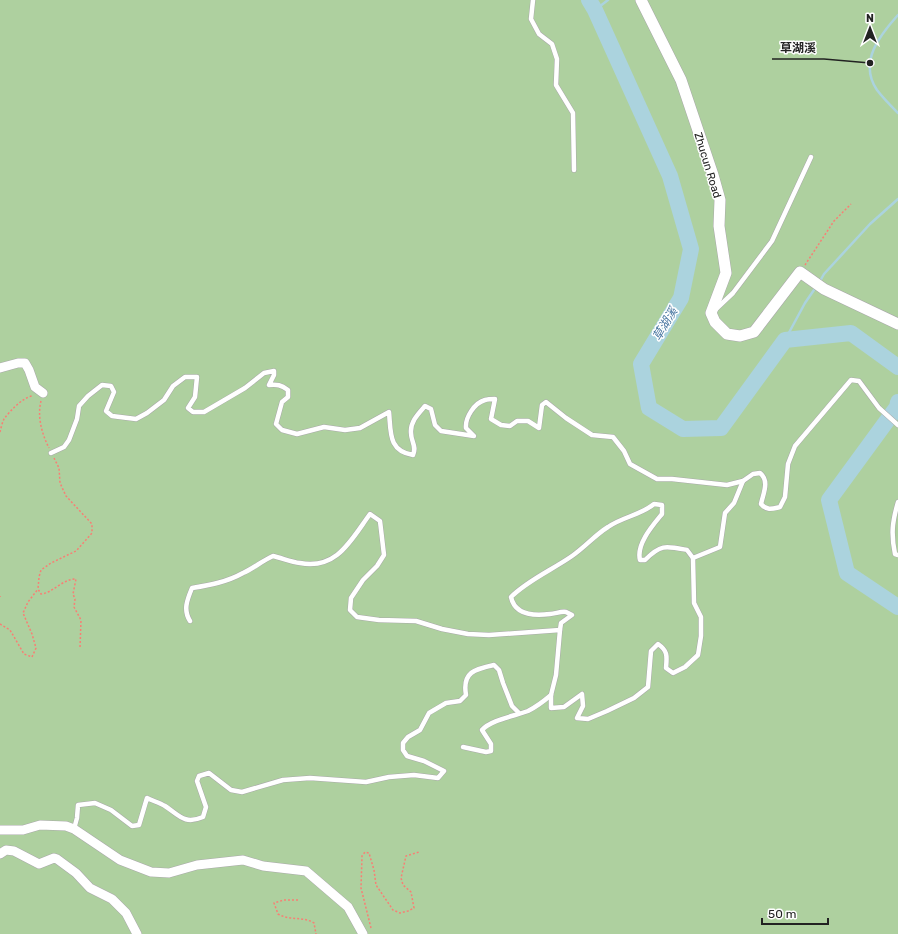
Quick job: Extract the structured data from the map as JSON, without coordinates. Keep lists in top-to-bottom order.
{
  "streets": {
    "street": ["Zhucun Road"]
  },
  "water": ["草湖溪"],
  "places": ["草湖溪"],
  "scale_bar": "50 m",
  "north": "top"
}
